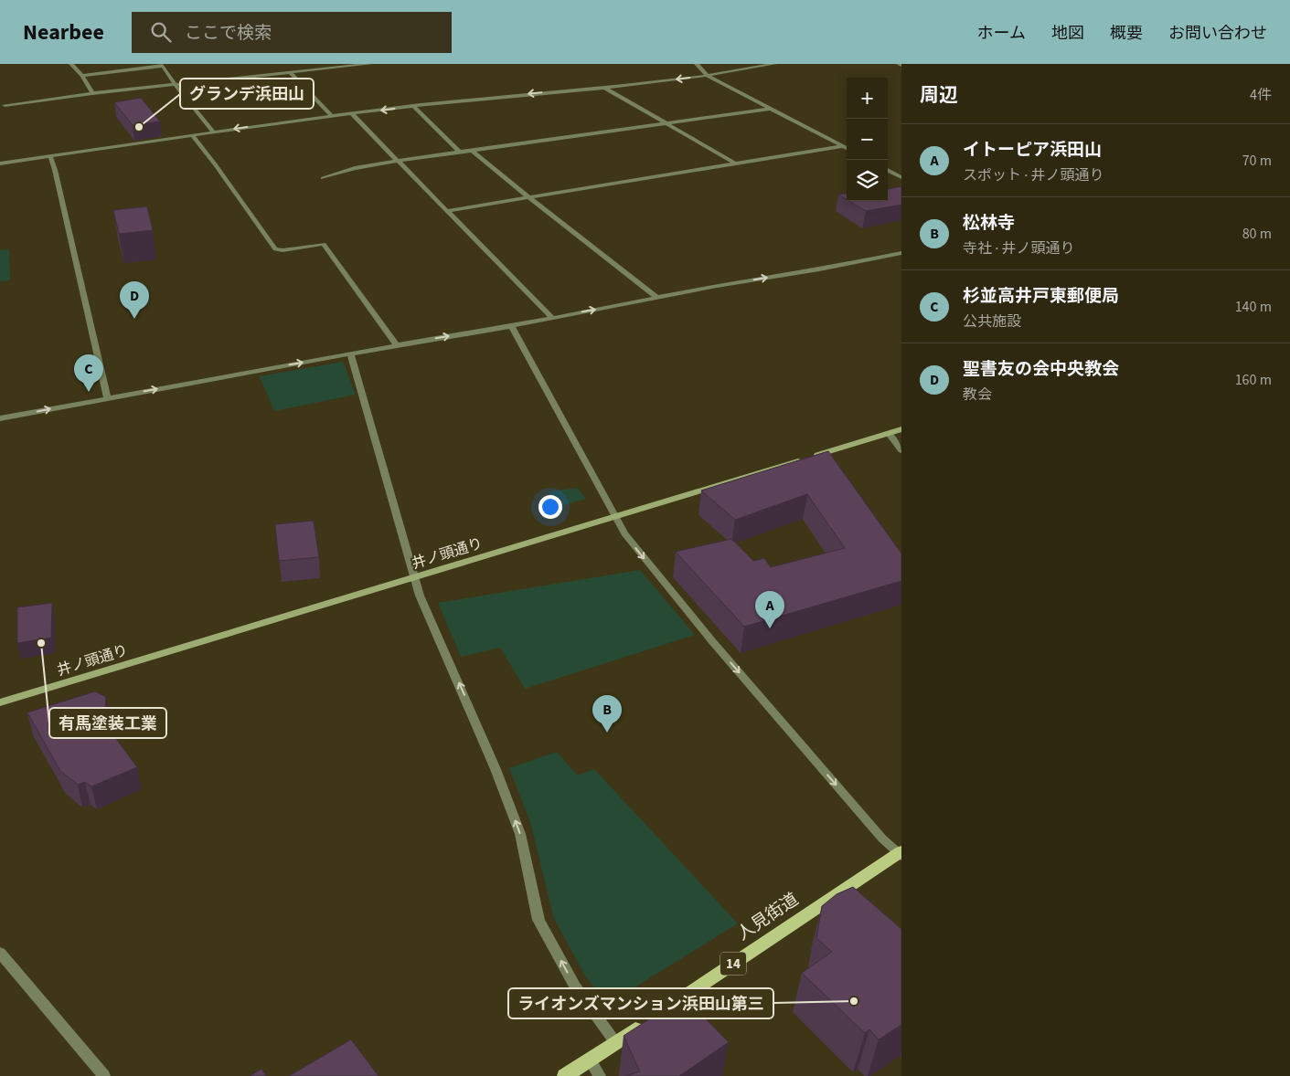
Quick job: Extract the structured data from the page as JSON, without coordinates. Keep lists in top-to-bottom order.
{
  "streets": {
    "main road": ["井ノ頭通り", "人見街道", "14"]
  },
  "places": ["グランデ浜田山", "有馬塗装工業", "ライオンズマンション浜田山第三"],
  "page": {
    "header": "Nearbee",
    "search": "ここで検索",
    "nav": [
      "ホーム",
      "地図",
      "概要",
      "お問い合わせ"
    ],
    "heading": ["周辺", "4件"],
    "map_buttons": ["+", "−"],
    "list": [
      {
        "mark": "A",
        "name": "イトーピア浜田山",
        "note": "スポット · 井ノ頭通り",
        "value": "70 m"
      },
      {
        "mark": "B",
        "name": "松林寺",
        "note": "寺社 · 井ノ頭通り",
        "value": "80 m"
      },
      {
        "mark": "C",
        "name": "杉並高井戸東郵便局",
        "note": "公共施設",
        "value": "140 m"
      },
      {
        "mark": "D",
        "name": "聖書友の会中央教会",
        "note": "教会",
        "value": "160 m"
      }
    ],
    "pins": [
      "D",
      "C",
      "A",
      "B"
    ]
  }
}
